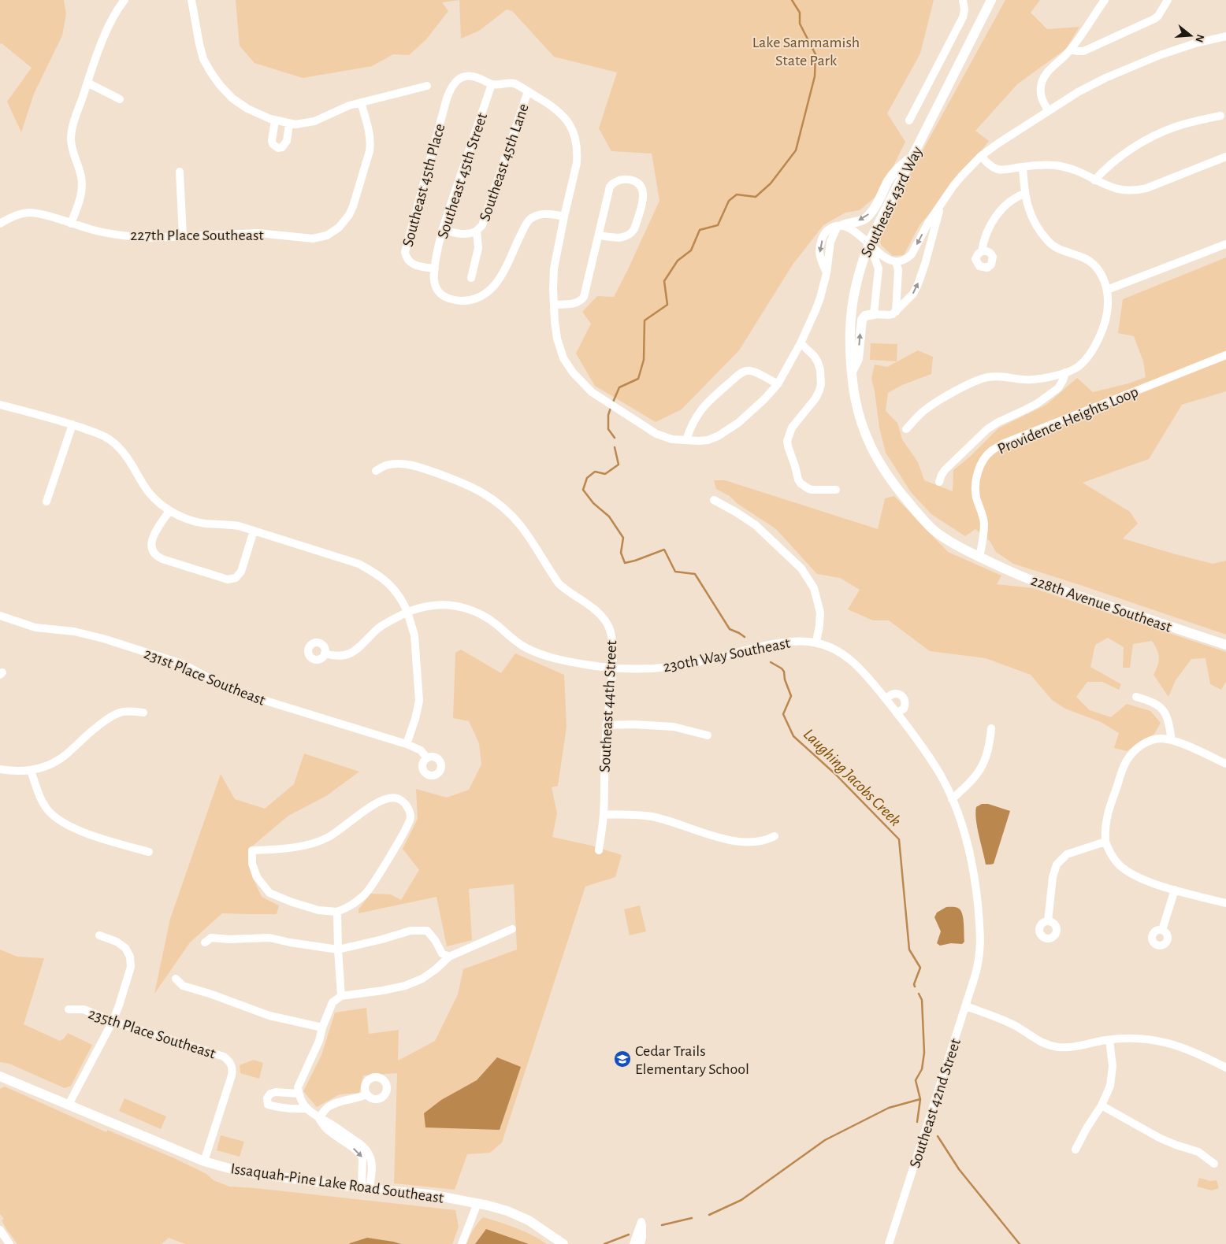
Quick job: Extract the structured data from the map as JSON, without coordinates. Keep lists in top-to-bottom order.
{
  "streets": {
    "main road": ["Southeast 43rd Way", "228th Avenue Southeast", "Issaquah-Pine Lake Road Southeast"],
    "street": [
      "Southeast 45th Lane",
      "Southeast 45th Street",
      "Southeast 45th Place",
      "227th Place Southeast",
      "Providence Heights Loop",
      "230th Way Southeast",
      "231st Place Southeast",
      "Southeast 44th Street",
      "235th Place Southeast",
      "Southeast 42nd Street"
    ]
  },
  "crossings": [
    ["Southeast 45th Street", "Southeast 45th Place"],
    ["Southeast 43rd Way", "Providence Heights Loop"],
    ["Southeast 43rd Way", "228th Avenue Southeast"],
    ["Providence Heights Loop", "228th Avenue Southeast"],
    ["230th Way Southeast", "Southeast 44th Street"],
    ["230th Way Southeast", "Southeast 42nd Street"],
    ["235th Place Southeast", "Issaquah-Pine Lake Road Southeast"]
  ],
  "water": ["Laughing Jacobs Creek"],
  "parks": ["Lake Sammamish State Park"],
  "places": {
    "school or university": ["Cedar Trails Elementary School"]
  },
  "north": "right"
}
